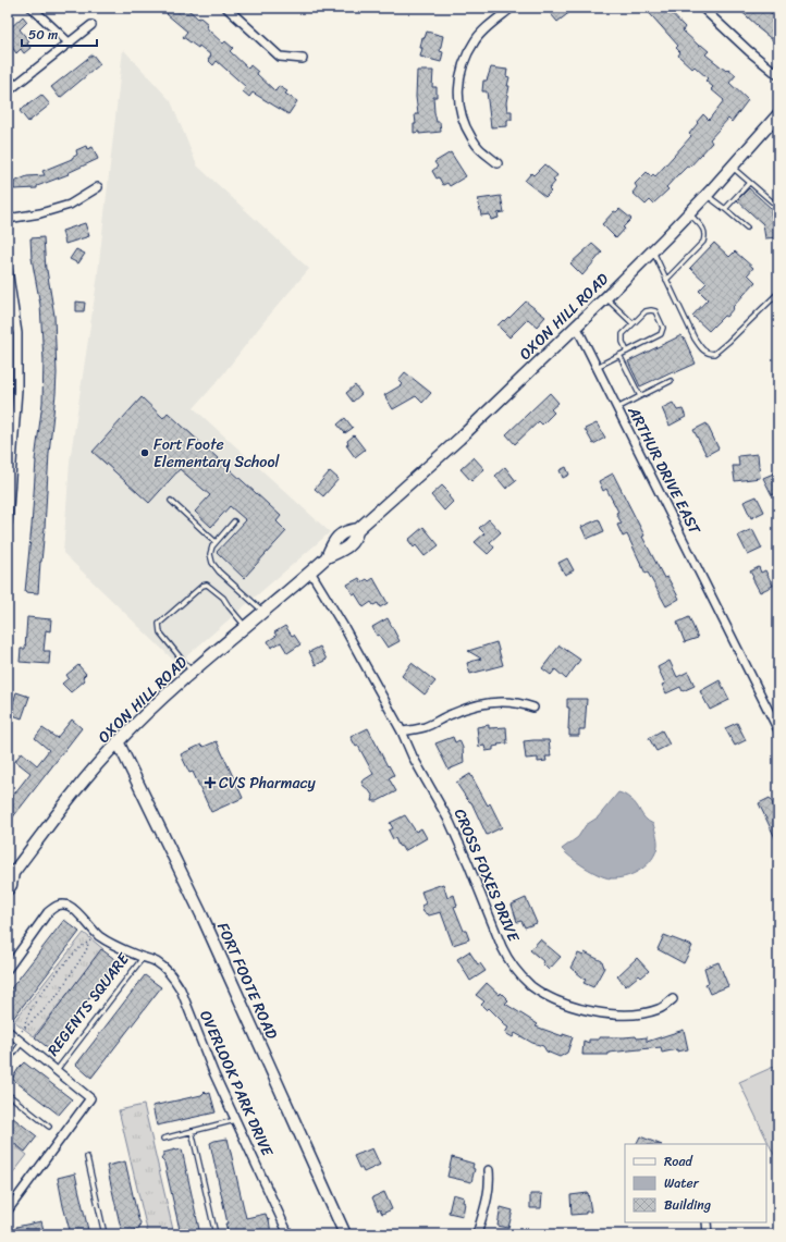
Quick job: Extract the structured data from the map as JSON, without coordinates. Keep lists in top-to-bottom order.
{
  "streets": {
    "main road": ["OXON HILL ROAD", "FORT FOOTE ROAD"],
    "street": [
      "ARTHUR DRIVE EAST",
      "CROSS FOXES DRIVE",
      "REGENTS SQUARE",
      "OVERLOOK PARK DRIVE"
    ]
  },
  "crossings": [
    ["OXON HILL ROAD", "ARTHUR DRIVE EAST"],
    ["OXON HILL ROAD", "CROSS FOXES DRIVE"],
    ["OXON HILL ROAD", "FORT FOOTE ROAD"],
    ["REGENTS SQUARE", "OVERLOOK PARK DRIVE"]
  ],
  "places": {
    "other": ["Fort Foote Elementary School"],
    "health": ["CVS Pharmacy"]
  },
  "legend": ["Road", "Water", "Building"],
  "scale_bar": "50 m"
}
